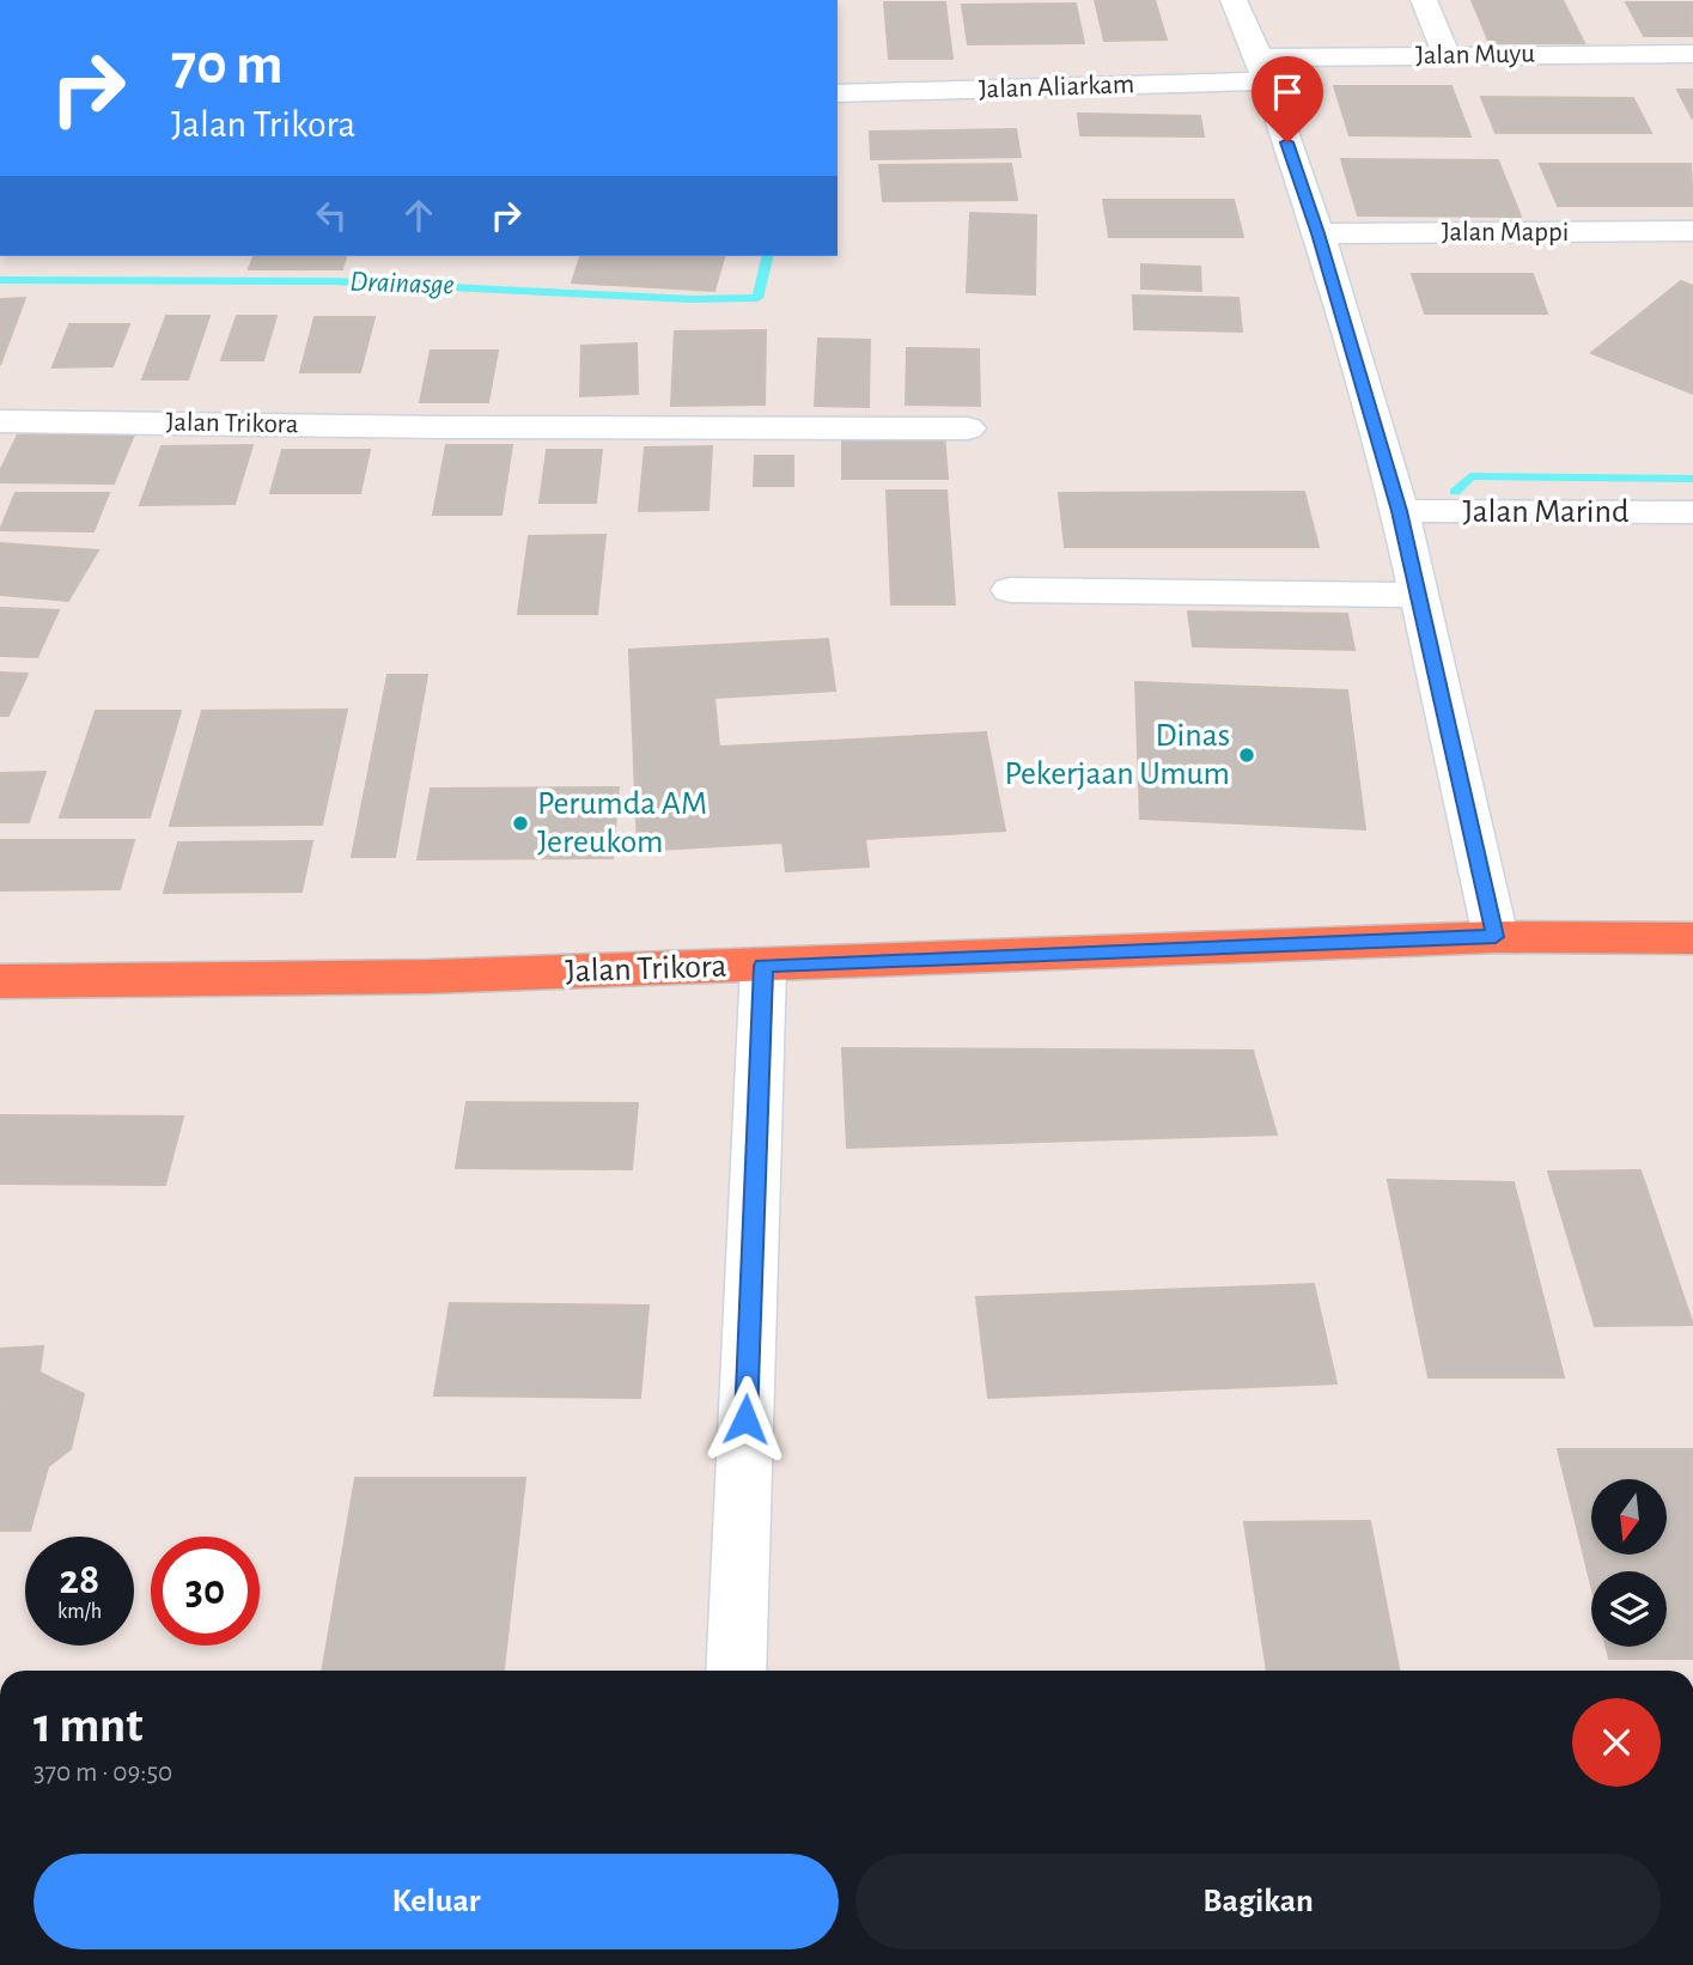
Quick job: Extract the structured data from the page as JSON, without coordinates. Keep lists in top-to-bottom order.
{
  "streets": {
    "highway": ["Jalan Trikora"],
    "street": [
      "Jalan Muyu",
      "Jalan Aliarkam",
      "Jalan Mappi",
      "Jalan Marind"
    ]
  },
  "crossings": [
    ["Jalan Muyu", "Jalan Aliarkam"]
  ],
  "water": ["Drainasge"],
  "places": ["Dinas Pekerjaan Umum", "Perumda AM Jereukom"],
  "north": "bottom",
  "page": {
    "turn": ["70 m", "Jalan Trikora"],
    "speed": "28 km/h",
    "limit": "30",
    "heading": ["1 mnt", "370 m · 09:50"],
    "buttons": ["Keluar", "Bagikan"]
  }
}
